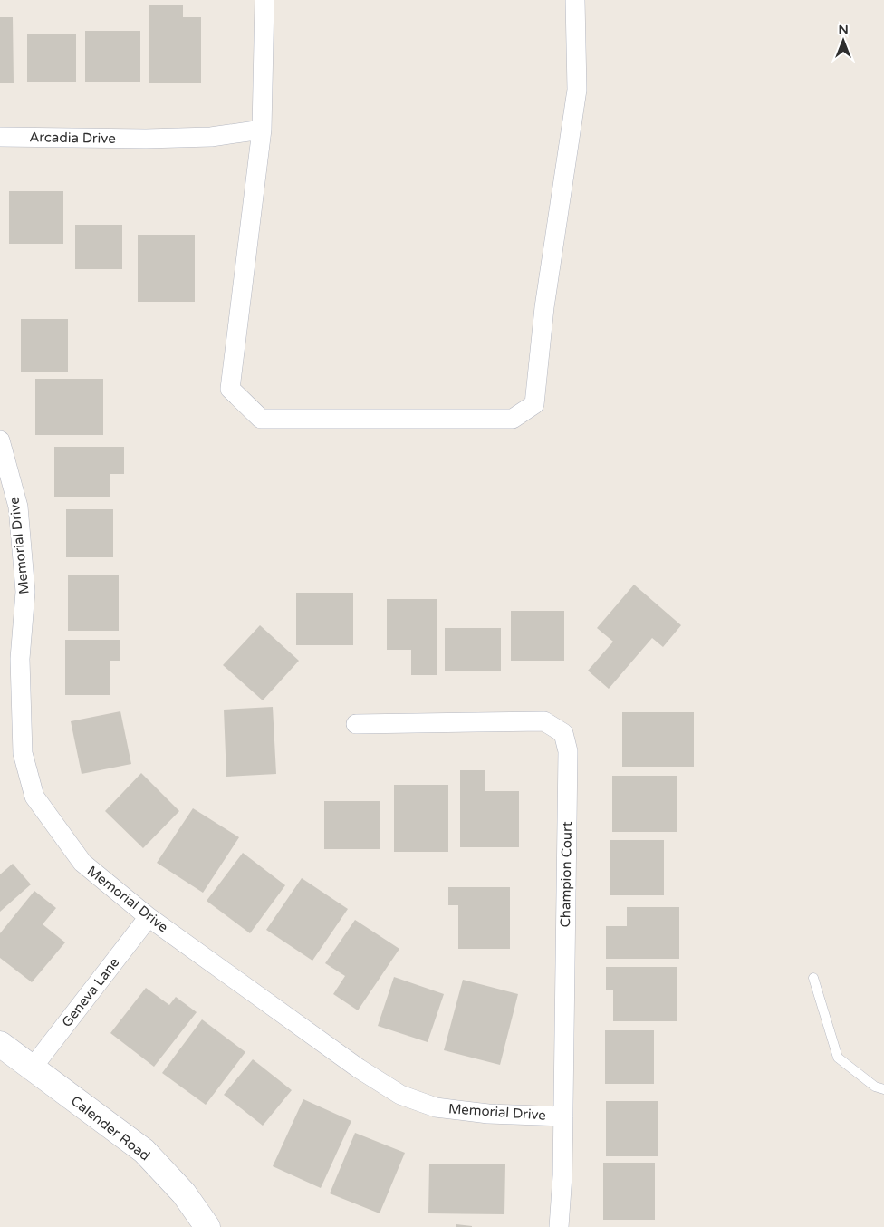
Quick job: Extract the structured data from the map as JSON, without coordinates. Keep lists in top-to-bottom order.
{
  "streets": {
    "street": [
      "Arcadia Drive",
      "Memorial Drive",
      "Champion Court",
      "Geneva Lane",
      "Calender Road"
    ]
  },
  "crossings": [
    ["Memorial Drive", "Champion Court"],
    ["Memorial Drive", "Geneva Lane"],
    ["Geneva Lane", "Calender Road"]
  ],
  "north": "top"
}
